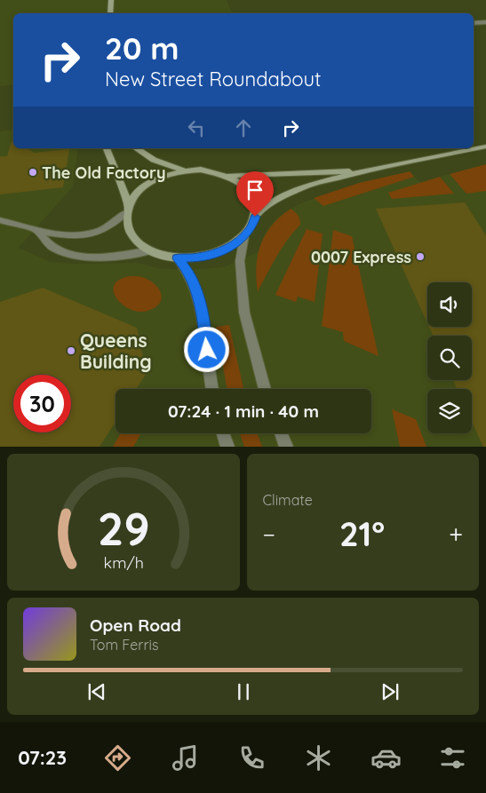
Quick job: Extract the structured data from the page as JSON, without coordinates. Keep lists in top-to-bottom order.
{
  "places": ["The Old Factory", "0007 Express", "Queens Building"],
  "page": {
    "turn": ["20 m", "New Street Roundabout"],
    "limit": "30",
    "trip": "07:24 · 1 min · 40 m",
    "tile": "Climate",
    "heat": ["−", "21°", "+"],
    "song": ["Open Road", "Tom Ferris"],
    "tabs": "07:23",
    "gauge": ["29", "km/h"]
  }
}
